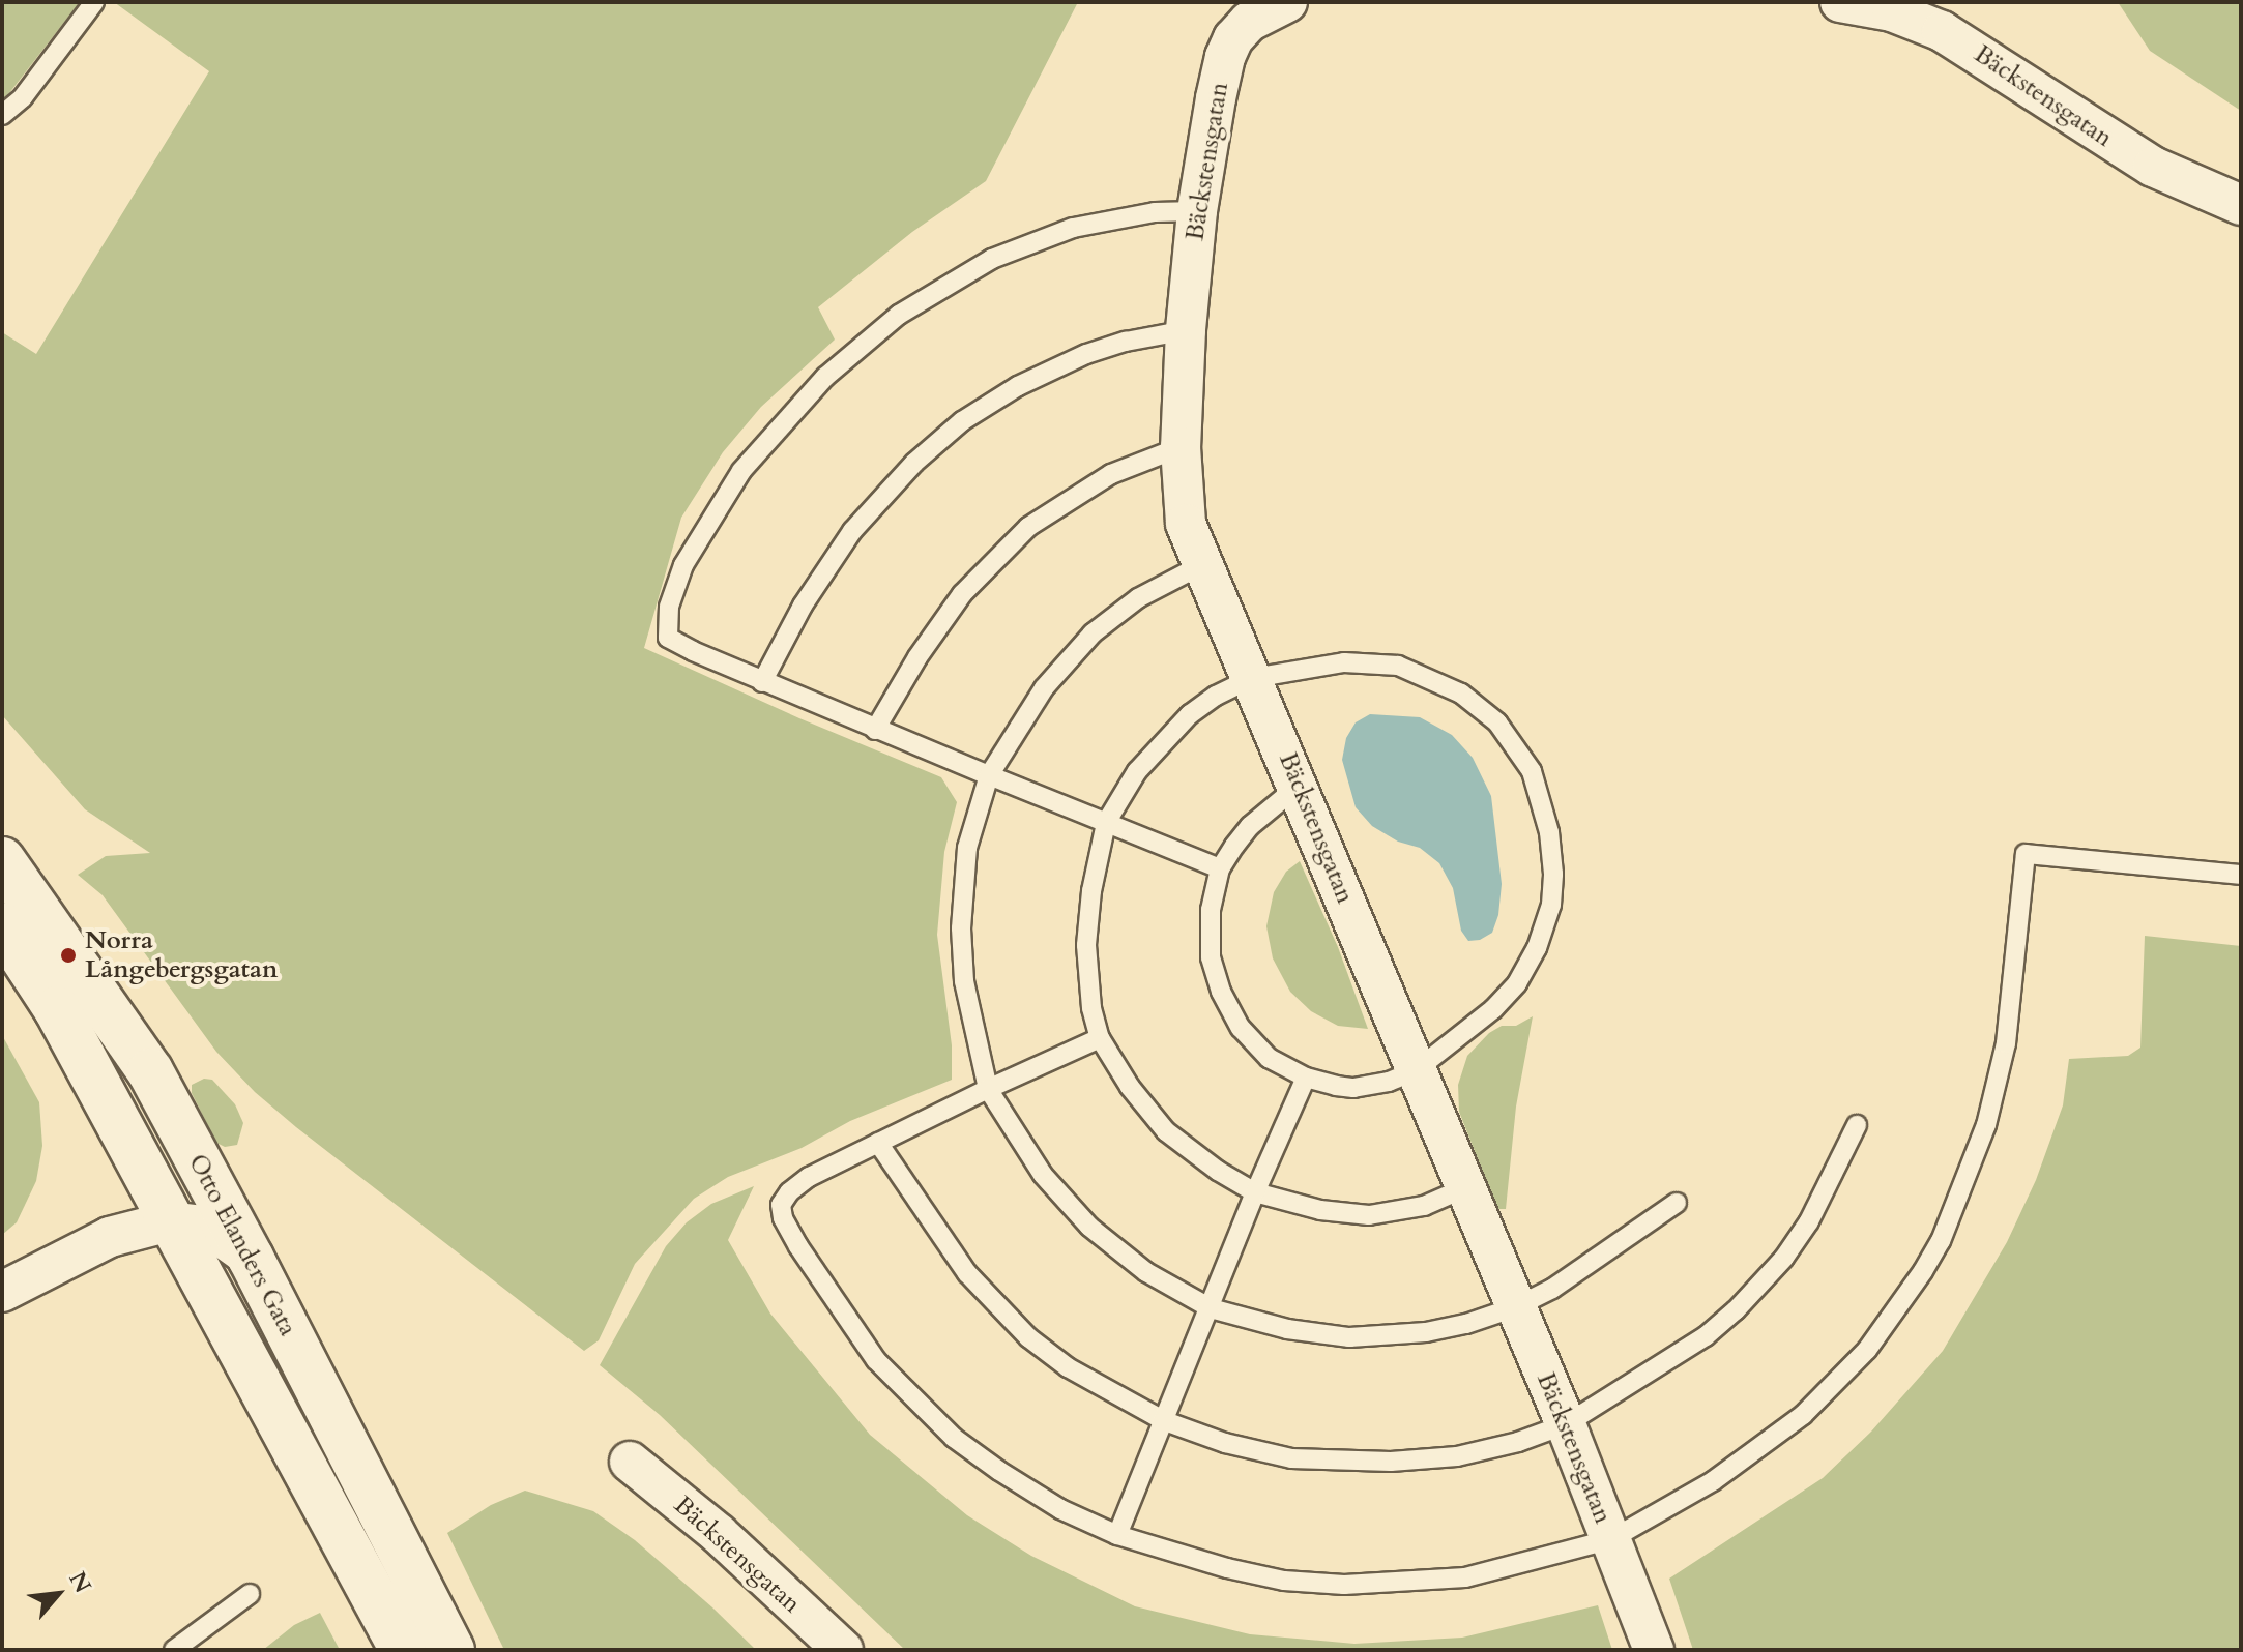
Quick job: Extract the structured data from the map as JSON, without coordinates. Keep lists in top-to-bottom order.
{
  "streets": {
    "street": ["Bäckstensgatan", "Otto Elanders Gata"]
  },
  "places": ["Norra Långebergsgatan"],
  "north": "top right"
}
